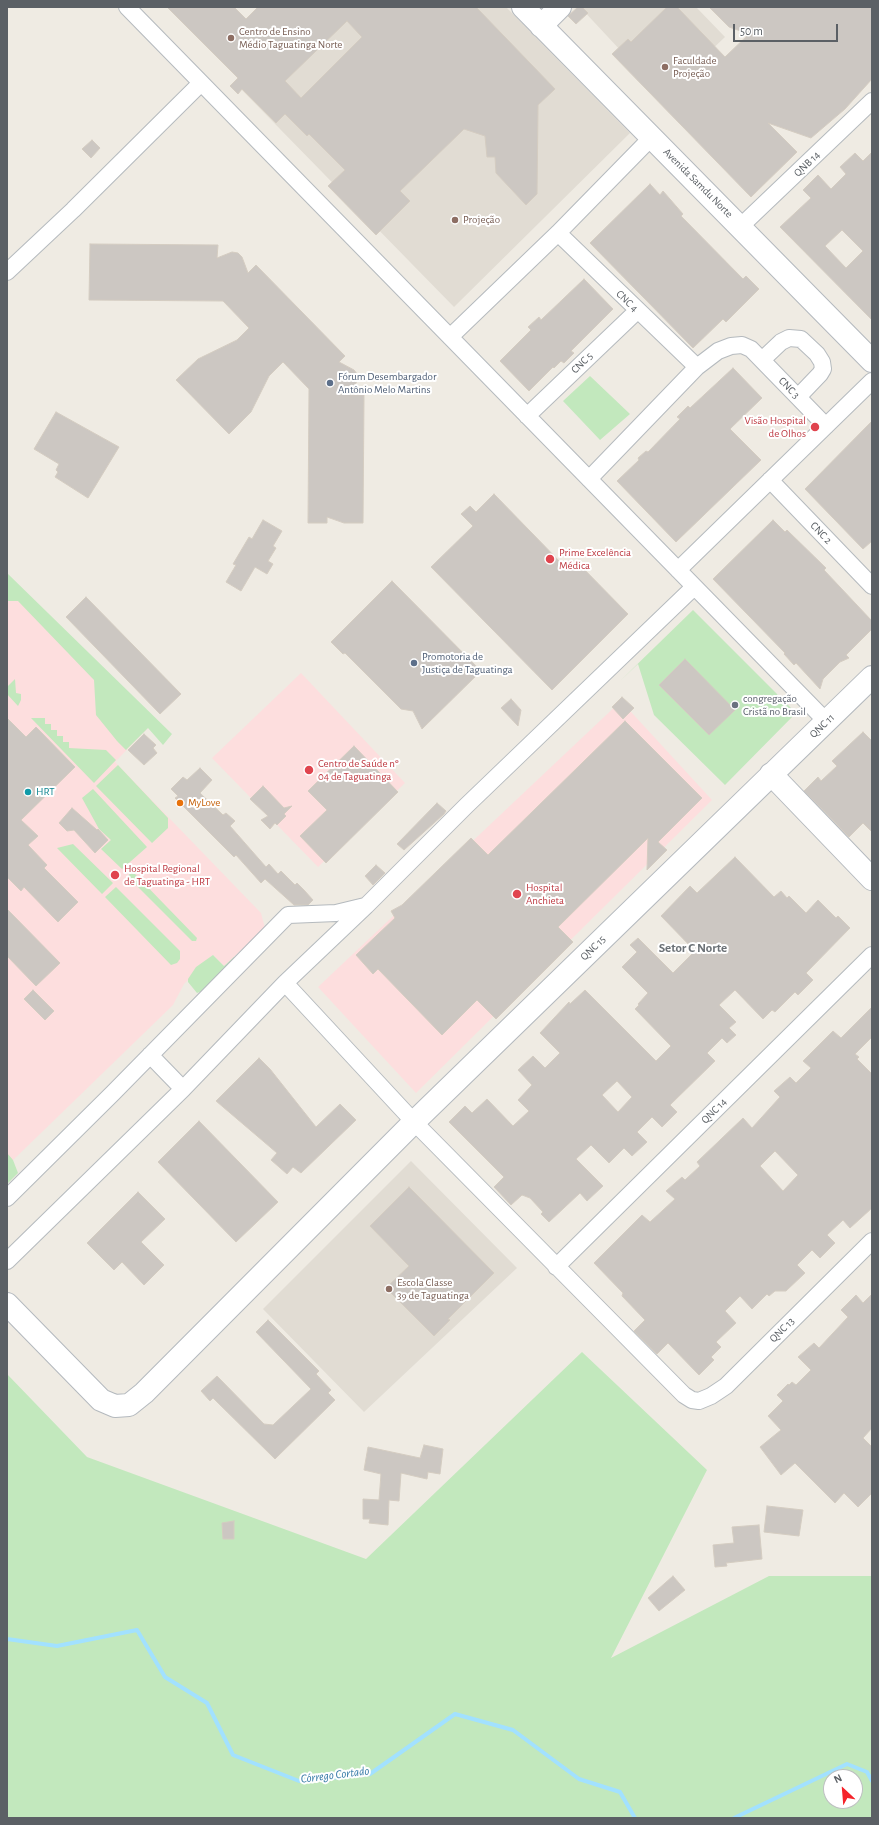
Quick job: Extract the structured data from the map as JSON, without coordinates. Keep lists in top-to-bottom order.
{
  "streets": {
    "street": [
      "QNB 14",
      "Avenida Samdu Norte",
      "CNC 4",
      "CNC 5",
      "CNC 3",
      "CNC 2",
      "QNC 11",
      "QNC 15",
      "QNC 14",
      "QNC 13"
    ]
  },
  "crossings": [
    ["QNB 14", "Avenida Samdu Norte"],
    ["CNC 4", "CNC 5"],
    ["QNC 11", "QNC 15"],
    ["QNC 14", "QNC 13"]
  ],
  "districts": ["Setor C Norte"],
  "water": ["Córrego Cortado"],
  "places": [
    "Centro de Ensino Médio Taguatinga Norte",
    "Faculdade Projeção",
    "Projeção",
    "Fórum Desembargador Antônio Melo Martins",
    "Visão Hospital de Olhos",
    "Prime Excelência Médica",
    "Promotoria de Justiça de Taguatinga",
    "congregação Cristã no Brasil",
    "Centro de Saúde nº 04 de Taguatinga",
    "HRT",
    "MyLove",
    "Hospital Regional de Taguatinga - HRT",
    "Hospital Anchieta",
    "Escola Classe 39 de Taguatinga"
  ],
  "scale_bar": "50 m",
  "north": "top left"
}
